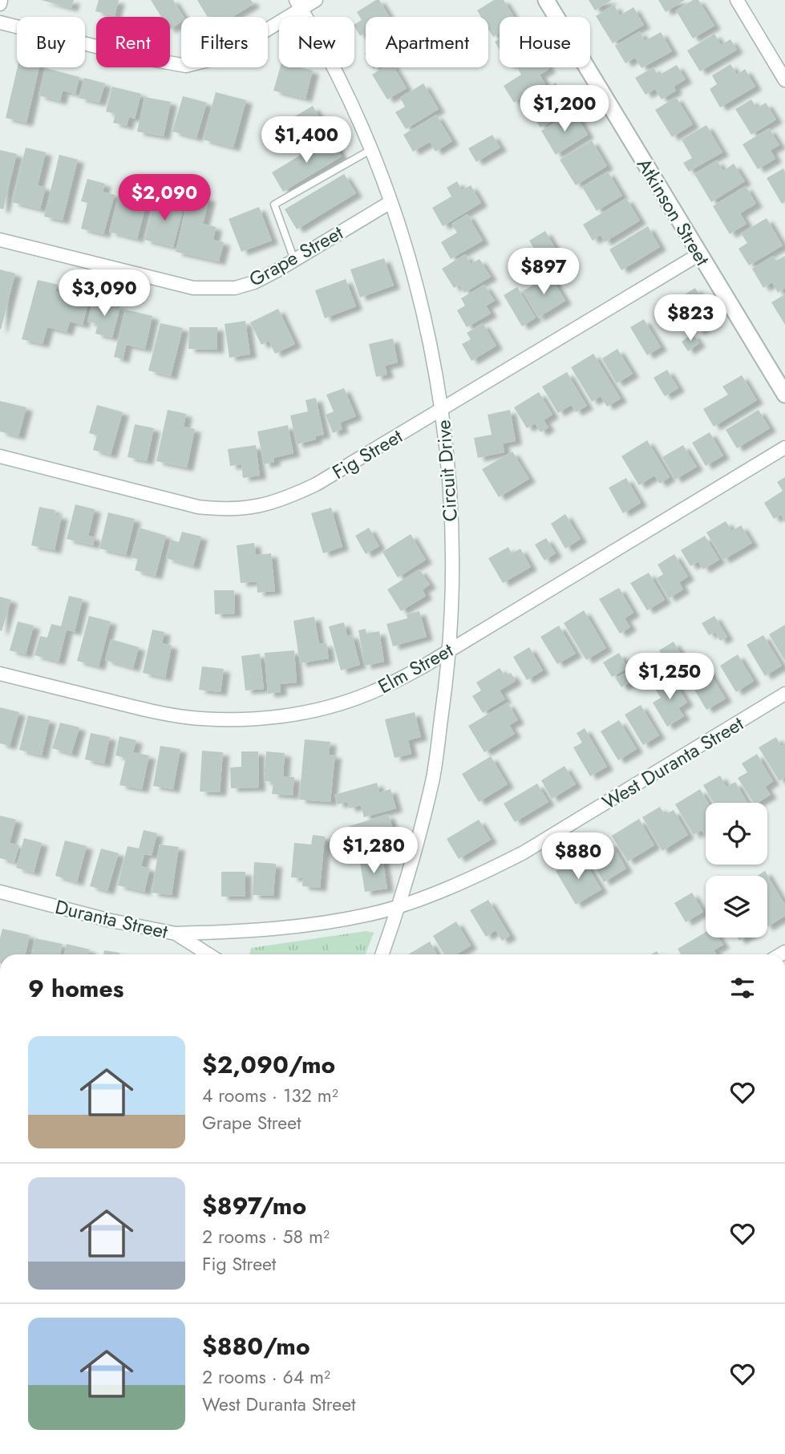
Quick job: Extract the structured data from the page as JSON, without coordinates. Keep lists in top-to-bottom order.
{
  "streets": {
    "street": [
      "Atkinson Street",
      "Grape Street",
      "Fig Street",
      "Circuit Drive",
      "Elm Street",
      "West Duranta Street",
      "Duranta Street"
    ]
  },
  "crossings": [
    ["Atkinson Street", "Fig Street"],
    ["Grape Street", "Circuit Drive"],
    ["Fig Street", "Circuit Drive"],
    ["Circuit Drive", "Elm Street"],
    ["Circuit Drive", "West Duranta Street"],
    ["West Duranta Street", "Duranta Street"]
  ],
  "page": {
    "chip": [
      "Buy",
      "Rent",
      "Filters",
      "New",
      "Apartment",
      "House"
    ],
    "price": [
      "$1,200",
      "$1,400",
      "$2,090",
      "$897",
      "$3,090",
      "$823",
      "$1,250",
      "$1,280",
      "$880"
    ],
    "heading": "9 homes",
    "list": [
      {
        "name": "$2,090/mo",
        "note": "4 rooms · 132 m² · Grape Street"
      },
      {
        "name": "$897/mo",
        "note": "2 rooms · 58 m² · Fig Street"
      },
      {
        "name": "$880/mo",
        "note": "2 rooms · 64 m² · West Duranta Street"
      }
    ]
  }
}
